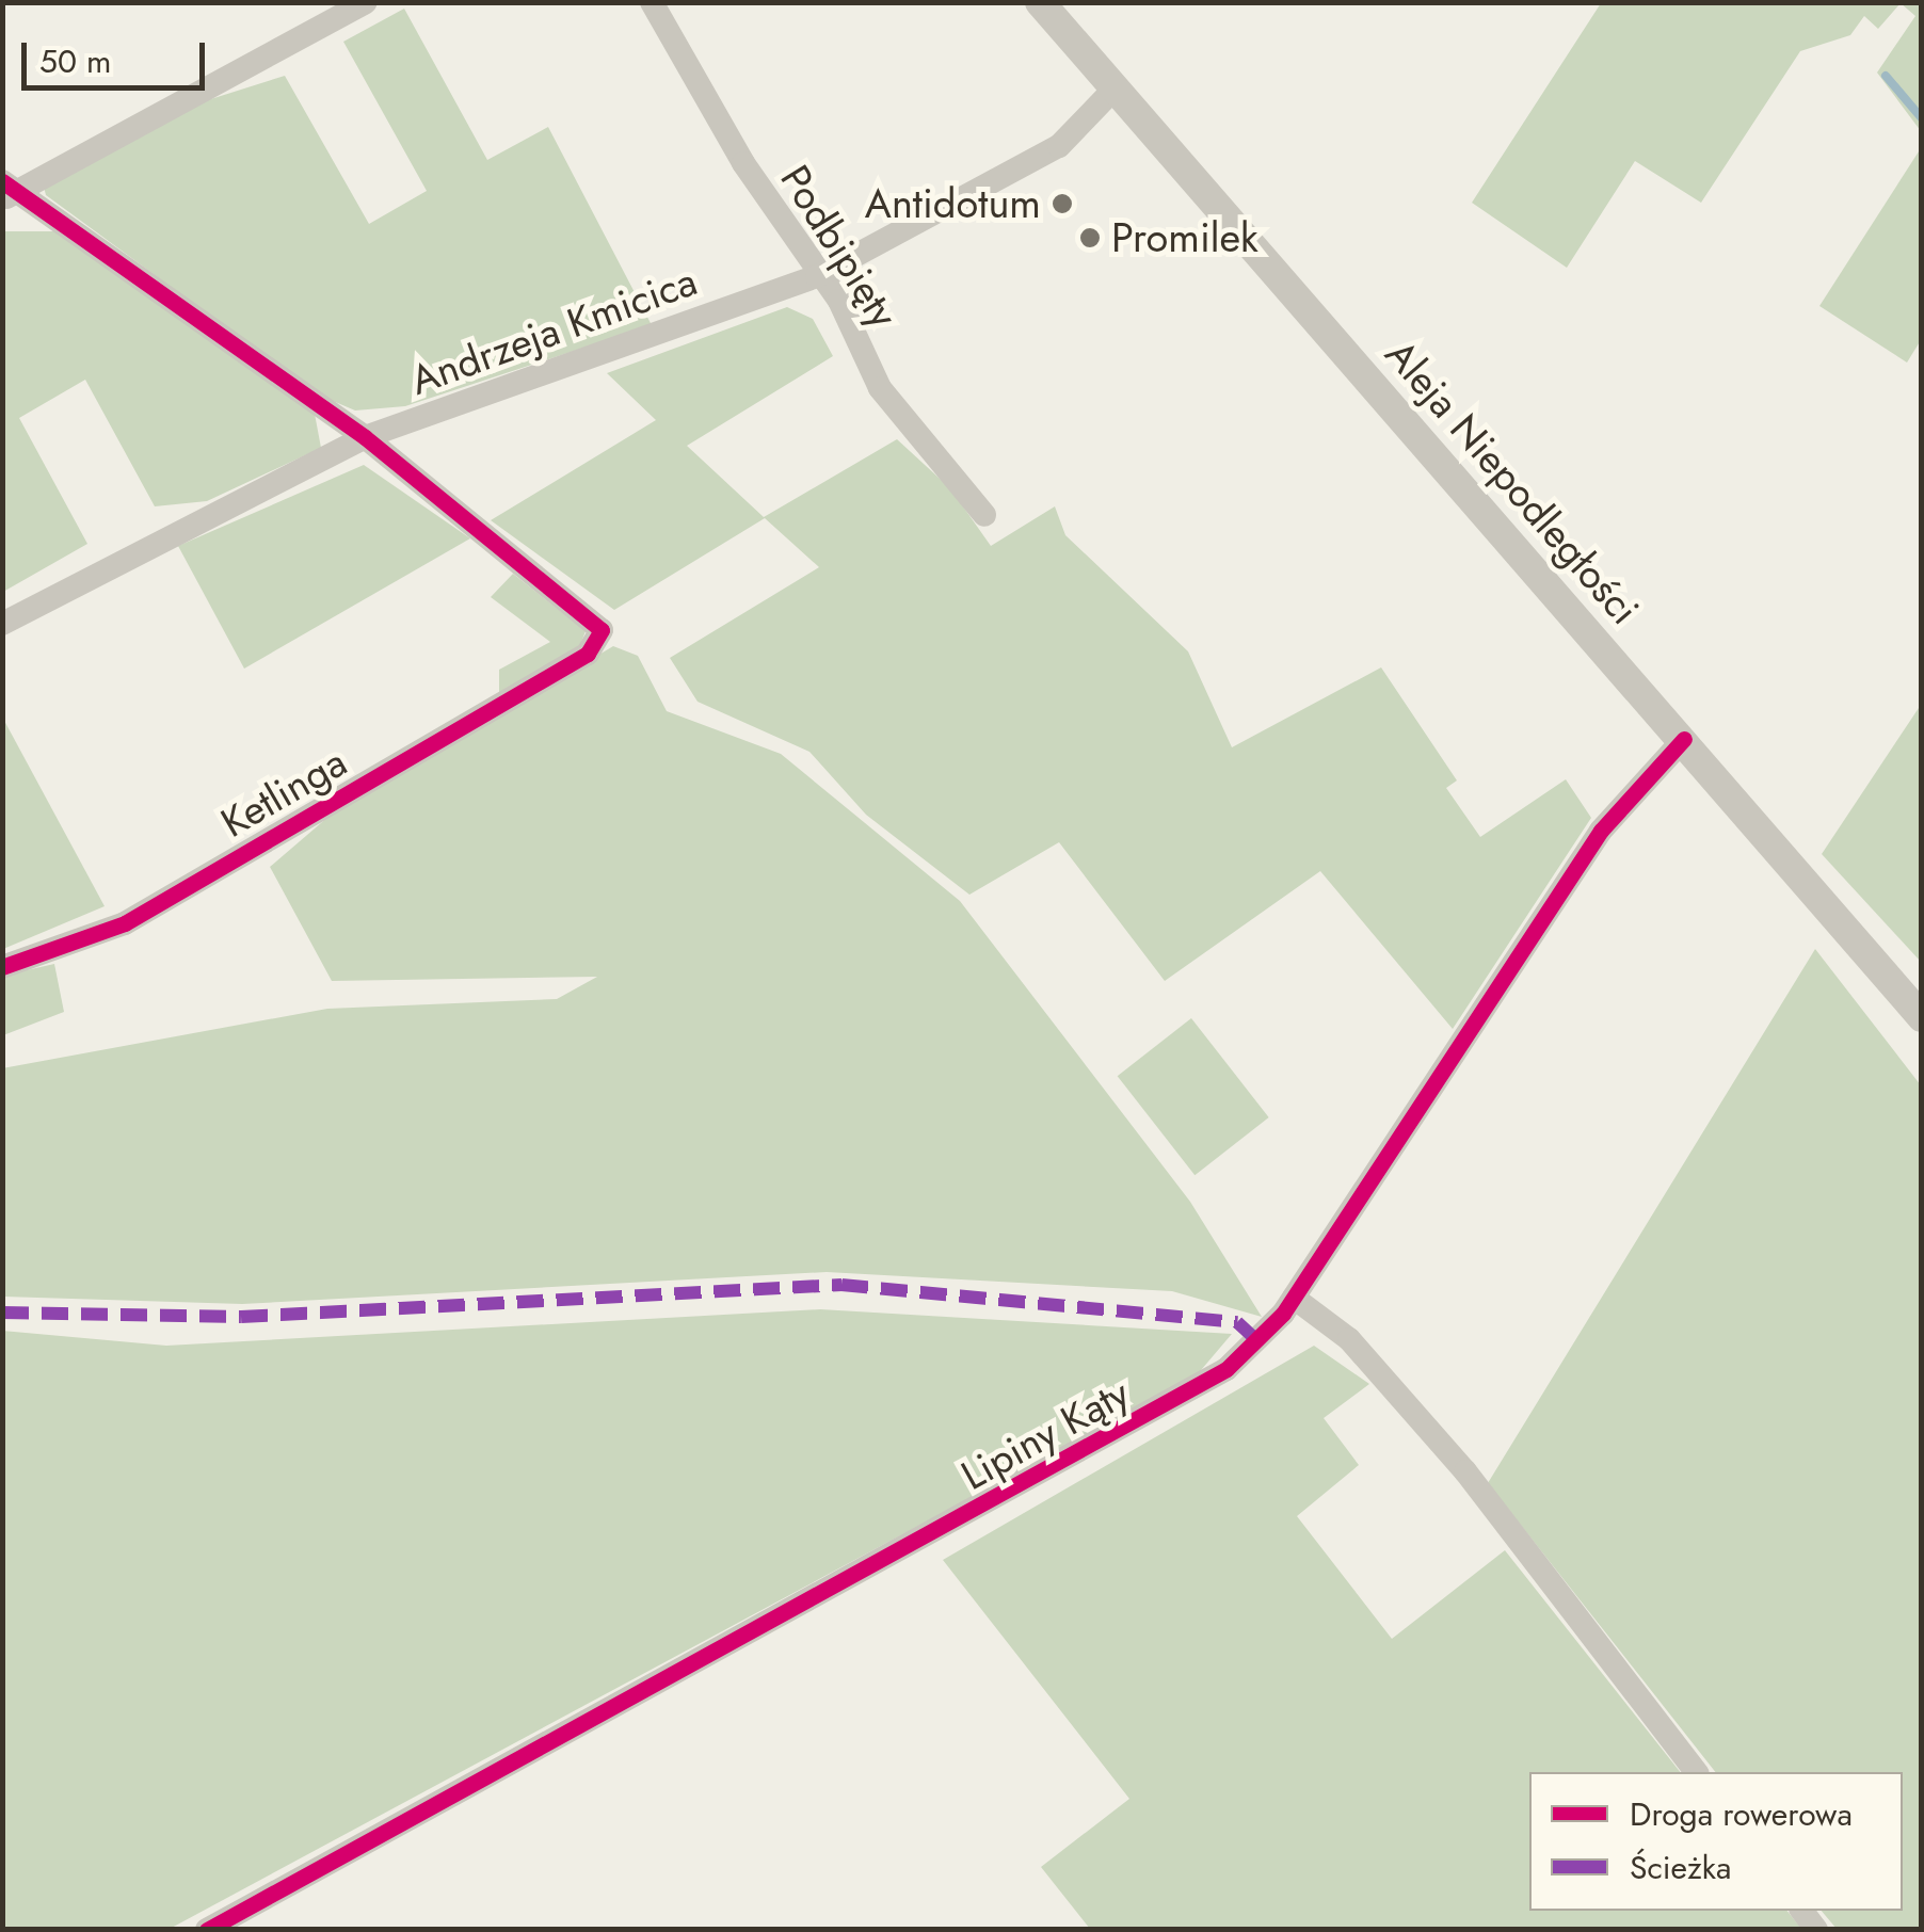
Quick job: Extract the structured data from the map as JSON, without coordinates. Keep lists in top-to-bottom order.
{
  "streets": {
    "street": [
      "Podbipięty",
      "Andrzeja Kmicica",
      "Aleja Niepodległości",
      "Ketlinga",
      "Lipiny Kąty"
    ]
  },
  "crossings": [
    ["Podbipięty", "Andrzeja Kmicica"],
    ["Andrzeja Kmicica", "Aleja Niepodległości"],
    ["Andrzeja Kmicica", "Ketlinga"],
    ["Aleja Niepodległości", "Lipiny Kąty"]
  ],
  "places": ["Antidotum", "Promilek"],
  "legend": ["Droga rowerowa", "Ścieżka"],
  "scale_bar": "50 m"
}
